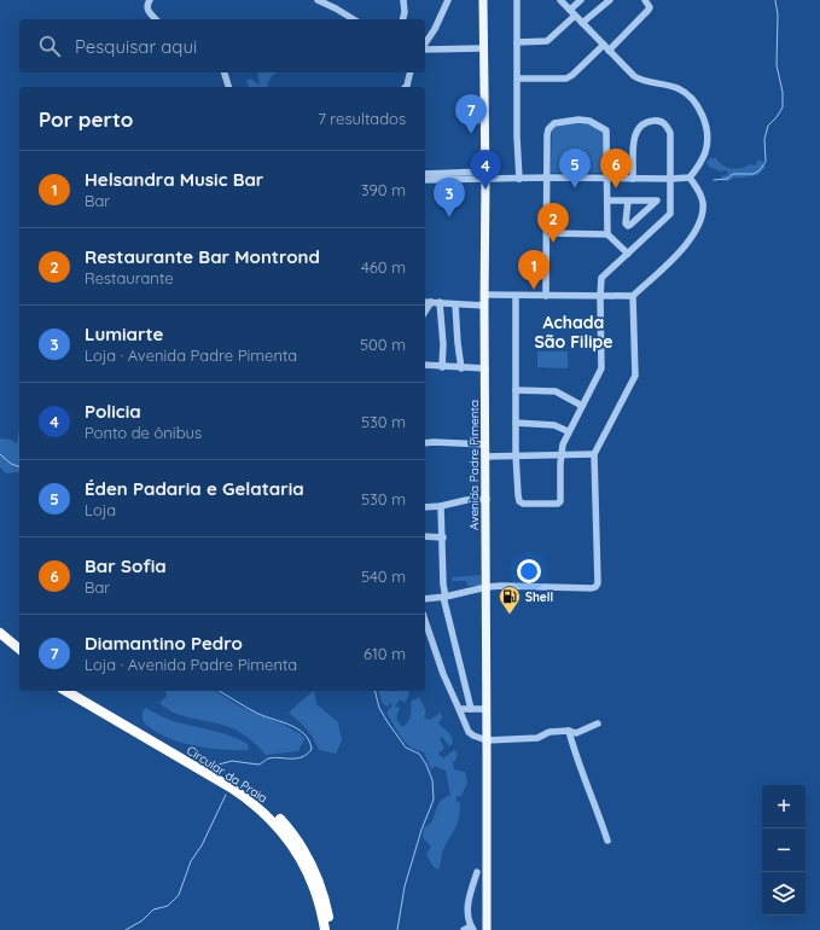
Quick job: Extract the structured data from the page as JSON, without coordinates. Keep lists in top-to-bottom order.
{
  "streets": {
    "highway": ["Circular da Praia"],
    "main road": ["Avenida Padre Pimenta"]
  },
  "districts": ["Achada São Filipe"],
  "places": {
    "fuel station": ["Shell"]
  },
  "page": {
    "search": "Pesquisar aqui",
    "heading": ["Por perto", "7 resultados"],
    "pins": [
      "7",
      "5",
      "6",
      "4",
      "3",
      "2",
      "1"
    ],
    "list": [
      {
        "mark": "1",
        "name": "Helsandra Music Bar",
        "note": "Bar",
        "value": "390 m"
      },
      {
        "mark": "2",
        "name": "Restaurante Bar Montrond",
        "note": "Restaurante",
        "value": "460 m"
      },
      {
        "mark": "3",
        "name": "Lumiarte",
        "note": "Loja · Avenida Padre Pimenta",
        "value": "500 m"
      },
      {
        "mark": "4",
        "name": "Policia",
        "note": "Ponto de ônibus",
        "value": "530 m"
      },
      {
        "mark": "5",
        "name": "Éden Padaria e Gelataria",
        "note": "Loja",
        "value": "530 m"
      },
      {
        "mark": "6",
        "name": "Bar Sofia",
        "note": "Bar",
        "value": "540 m"
      },
      {
        "mark": "7",
        "name": "Diamantino Pedro",
        "note": "Loja · Avenida Padre Pimenta",
        "value": "610 m"
      }
    ],
    "map_buttons": ["+", "−"]
  }
}
